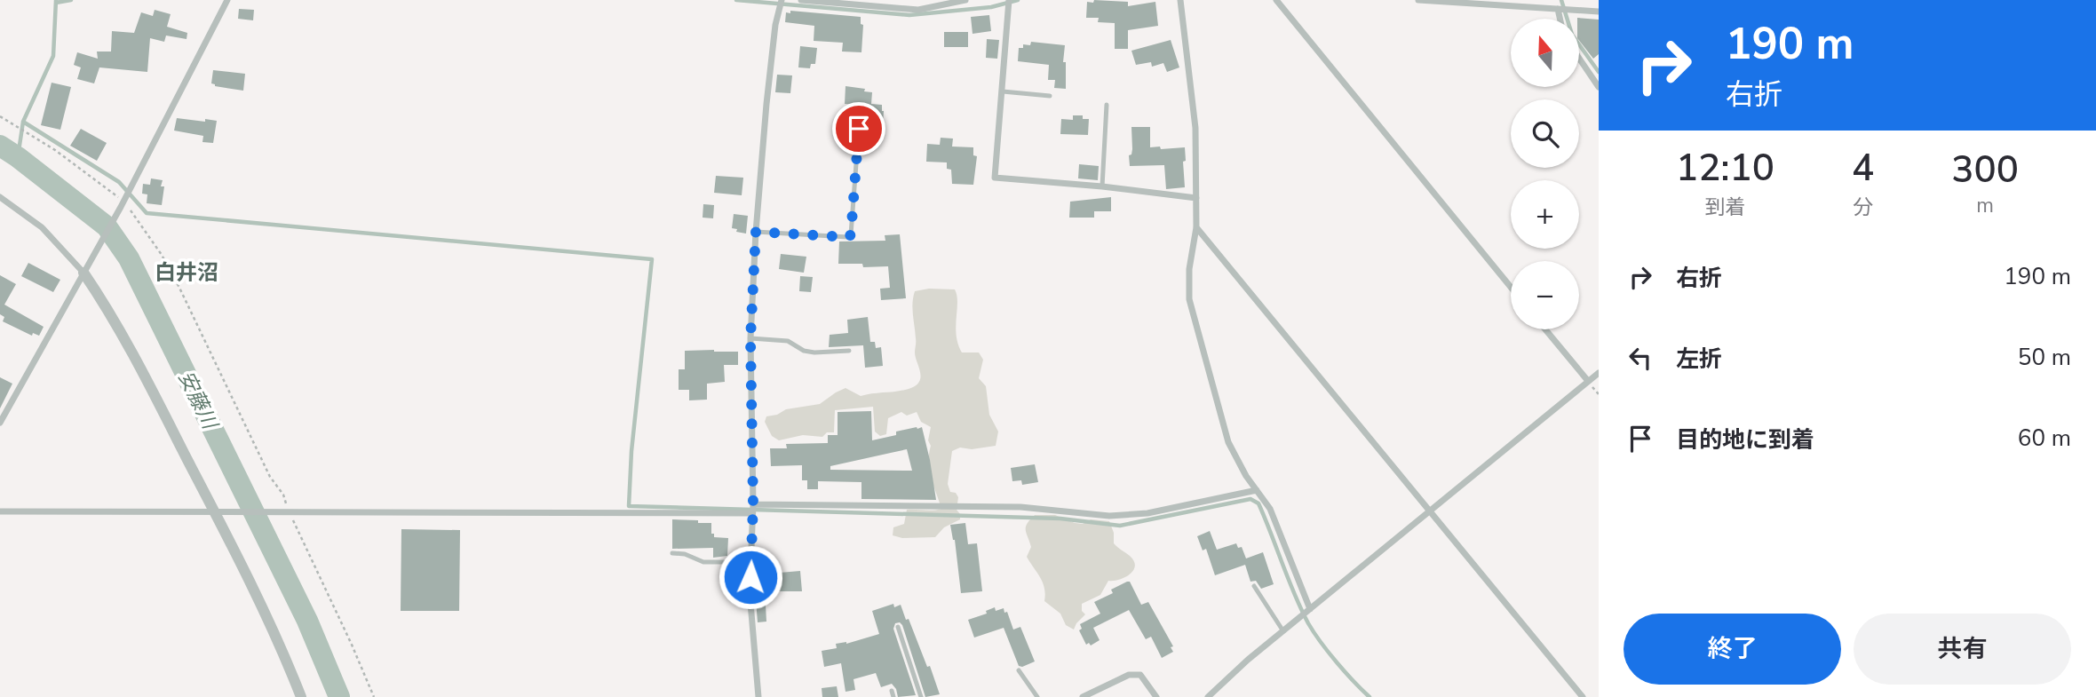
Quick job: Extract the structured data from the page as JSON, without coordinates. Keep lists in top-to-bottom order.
{
  "districts": ["白井沼"],
  "water": ["安藤川"],
  "north": "top",
  "page": {
    "turn": ["190 m", "右折"],
    "map_buttons": ["+", "−"],
    "eta": [
      "12:10",
      "到着",
      "4",
      "分",
      "300",
      "m"
    ],
    "list": [
      {
        "name": "右折",
        "value": "190 m"
      },
      {
        "name": "左折",
        "value": "50 m"
      },
      {
        "name": "目的地に到着",
        "value": "60 m"
      }
    ],
    "buttons": ["終了", "共有"]
  }
}
